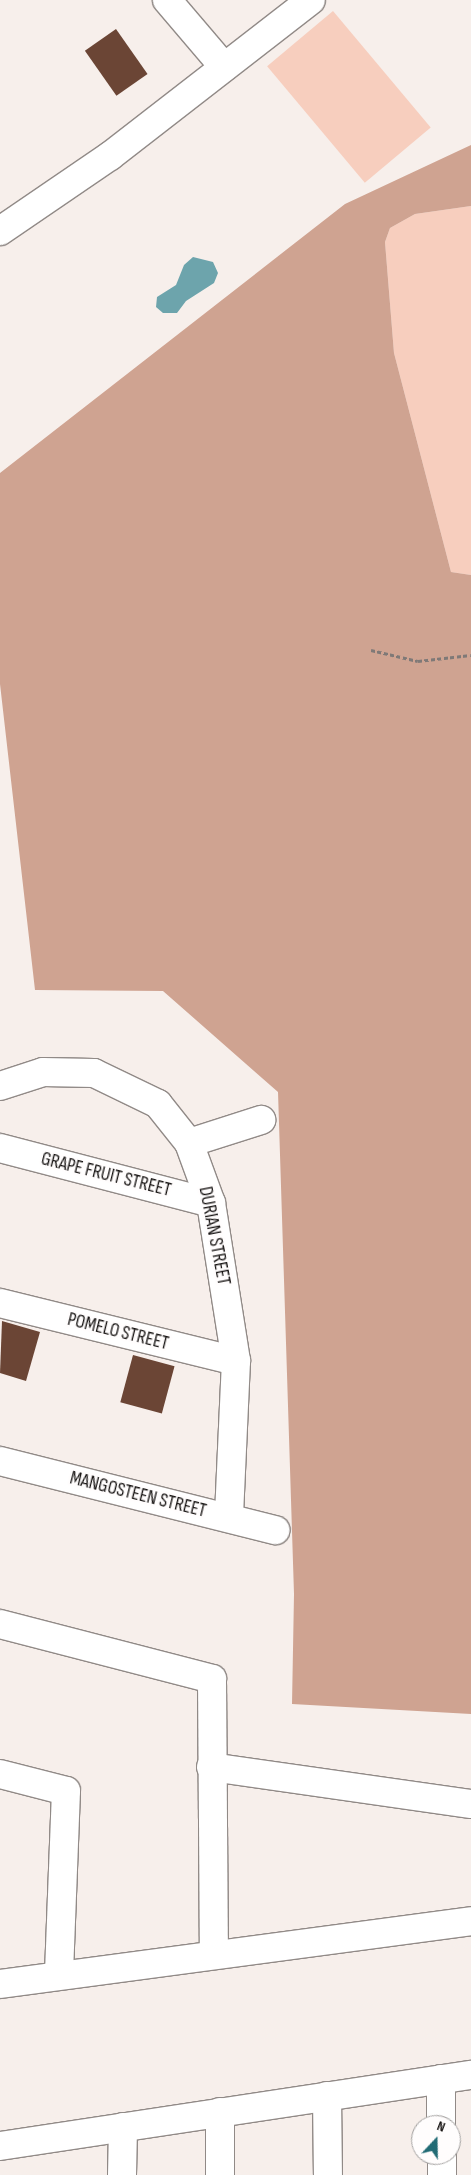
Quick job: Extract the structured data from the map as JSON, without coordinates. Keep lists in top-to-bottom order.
{
  "streets": {
    "street": [
      "GRAPE FRUIT STREET",
      "DURIAN STREET",
      "POMELO STREET",
      "MANGOSTEEN STREET"
    ]
  },
  "crossings": [
    ["GRAPE FRUIT STREET", "DURIAN STREET"],
    ["DURIAN STREET", "POMELO STREET"],
    ["DURIAN STREET", "MANGOSTEEN STREET"]
  ],
  "north": "top"
}
